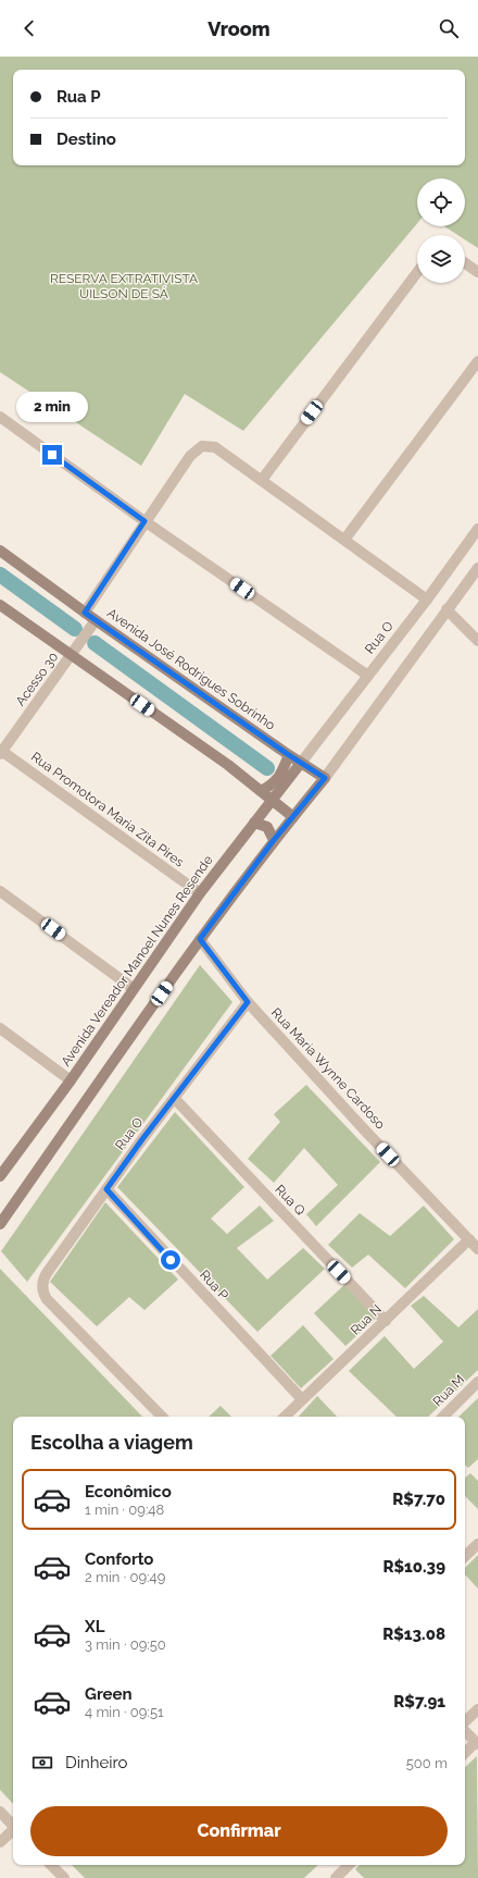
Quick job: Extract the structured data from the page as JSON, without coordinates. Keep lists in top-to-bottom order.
{
  "streets": {
    "street": [
      "Rua O",
      "Avenida José Rodrigues Sobrinho",
      "Acesso 30",
      "Rua Promotora Maria Zita Pires",
      "Avenida Vereador Manoel Nunes Resende",
      "Rua Maria Wynne Cardoso",
      "Rua Q",
      "Rua P",
      "Rua N",
      "Rua M"
    ]
  },
  "crossings": [
    ["Rua O", "Avenida José Rodrigues Sobrinho"],
    ["Rua O", "Avenida Vereador Manoel Nunes Resende"],
    ["Rua O", "Rua Maria Wynne Cardoso"],
    ["Rua O", "Rua Q"],
    ["Rua O", "Rua P"],
    ["Avenida José Rodrigues Sobrinho", "Acesso 30"],
    ["Avenida José Rodrigues Sobrinho", "Avenida Vereador Manoel Nunes Resende"],
    ["Acesso 30", "Rua Promotora Maria Zita Pires"],
    ["Rua Promotora Maria Zita Pires", "Avenida Vereador Manoel Nunes Resende"],
    ["Rua Maria Wynne Cardoso", "Rua N"],
    ["Rua Q", "Rua N"],
    ["Rua P", "Rua N"]
  ],
  "parks": ["RESERVA EXTRATIVISTA UILSON DE SÁ"],
  "page": {
    "header": "Vroom",
    "banner": ["Rua P", "Destino"],
    "bubble": "2 min",
    "heading": "Escolha a viagem",
    "list": [
      {
        "name": "Econômico",
        "note": "1 min · 09:48",
        "value": "R$7.70"
      },
      {
        "name": "Conforto",
        "note": "2 min · 09:49",
        "value": "R$10.39"
      },
      {
        "name": "XL",
        "note": "3 min · 09:50",
        "value": "R$13.08"
      },
      {
        "name": "Green",
        "note": "4 min · 09:51",
        "value": "R$7.91"
      }
    ],
    "pay": ["Dinheiro", "500 m"],
    "buttons": "Confirmar"
  }
}
